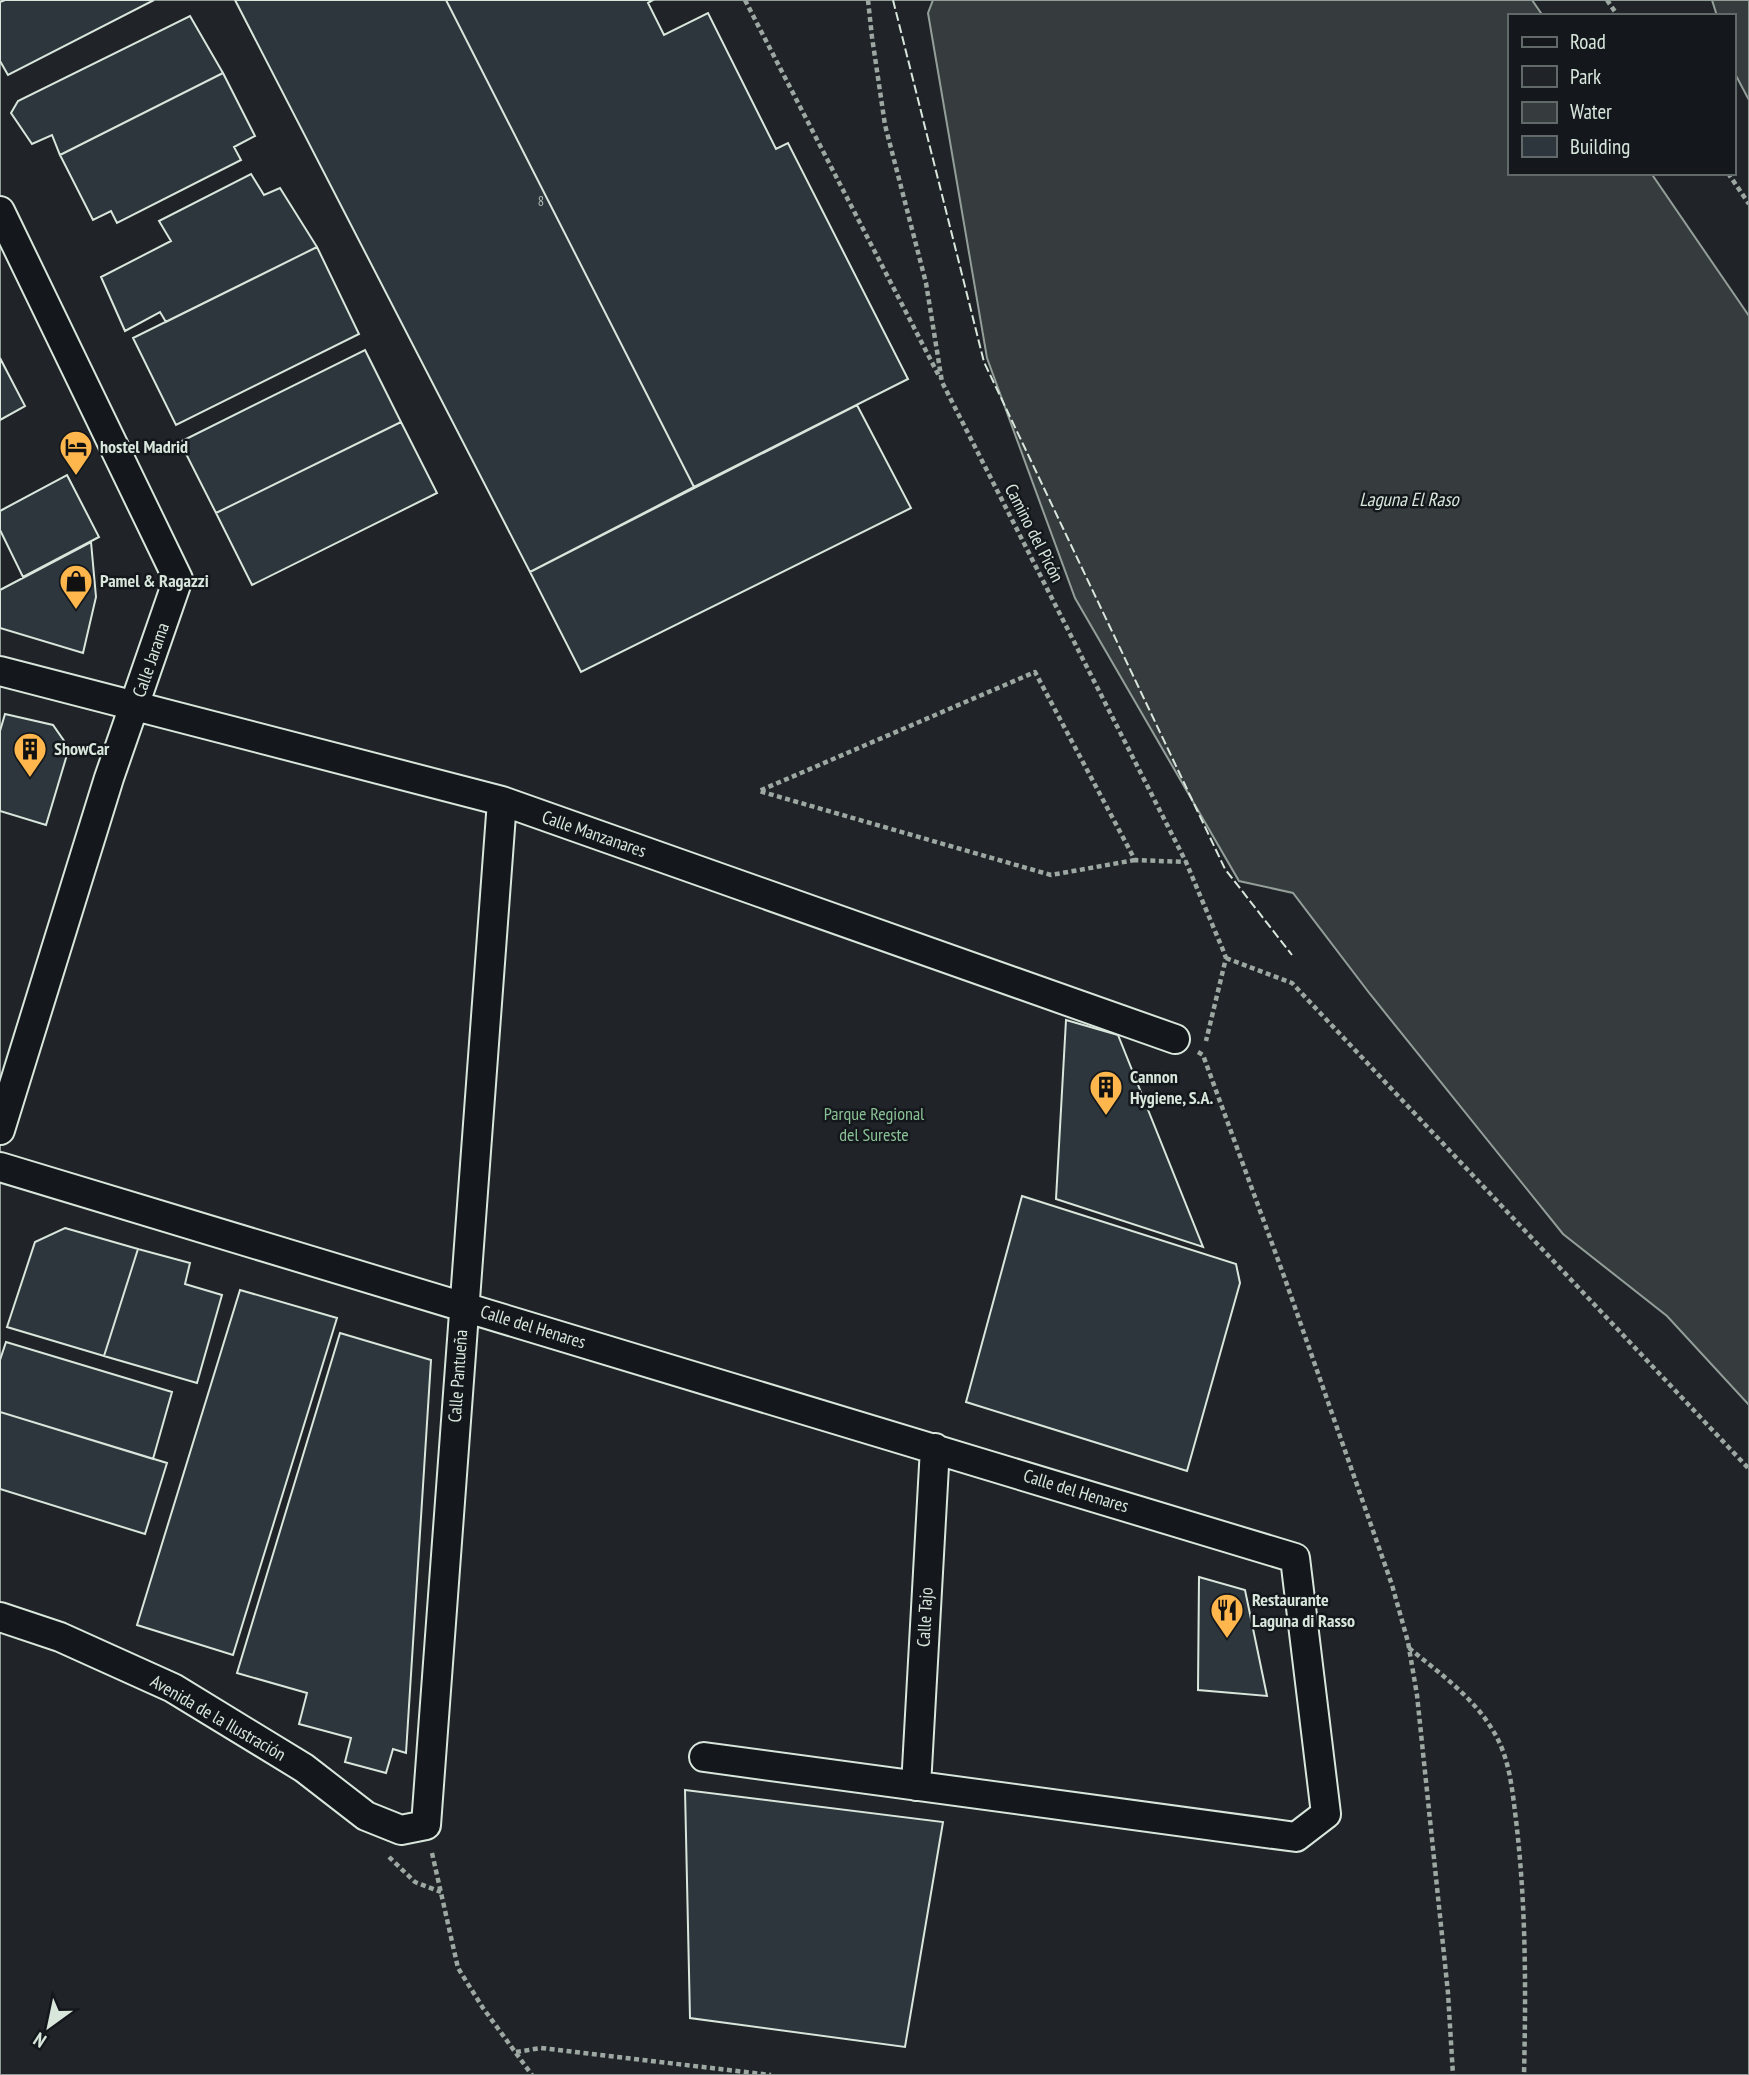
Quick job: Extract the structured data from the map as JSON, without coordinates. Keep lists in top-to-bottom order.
{
  "streets": {
    "street": [
      "Calle Jarama",
      "Calle Manzanares",
      "Calle del Henares",
      "Calle Pantueña",
      "Calle Tajo",
      "Avenida de la Ilustración"
    ],
    "path": ["Camino del Picón"]
  },
  "crossings": [
    ["Calle Jarama", "Calle Manzanares"],
    ["Calle Manzanares", "Calle Pantueña"],
    ["Calle del Henares", "Calle Pantueña"],
    ["Calle del Henares", "Calle Tajo"],
    ["Calle Pantueña", "Avenida de la Ilustración"]
  ],
  "water": ["Laguna El Raso"],
  "parks": ["Parque Regional del Sureste"],
  "places": {
    "hotel": ["hostel Madrid"],
    "shop": ["Pamel & Ragazzi"],
    "building": ["ShowCar", "Cannon Hygiene, S.A."],
    "restaurant": ["Restaurante Laguna di Rasso"]
  },
  "house_numbers": ["8"],
  "legend": [
    "Road",
    "Park",
    "Water",
    "Building"
  ],
  "north": "bottom left"
}
